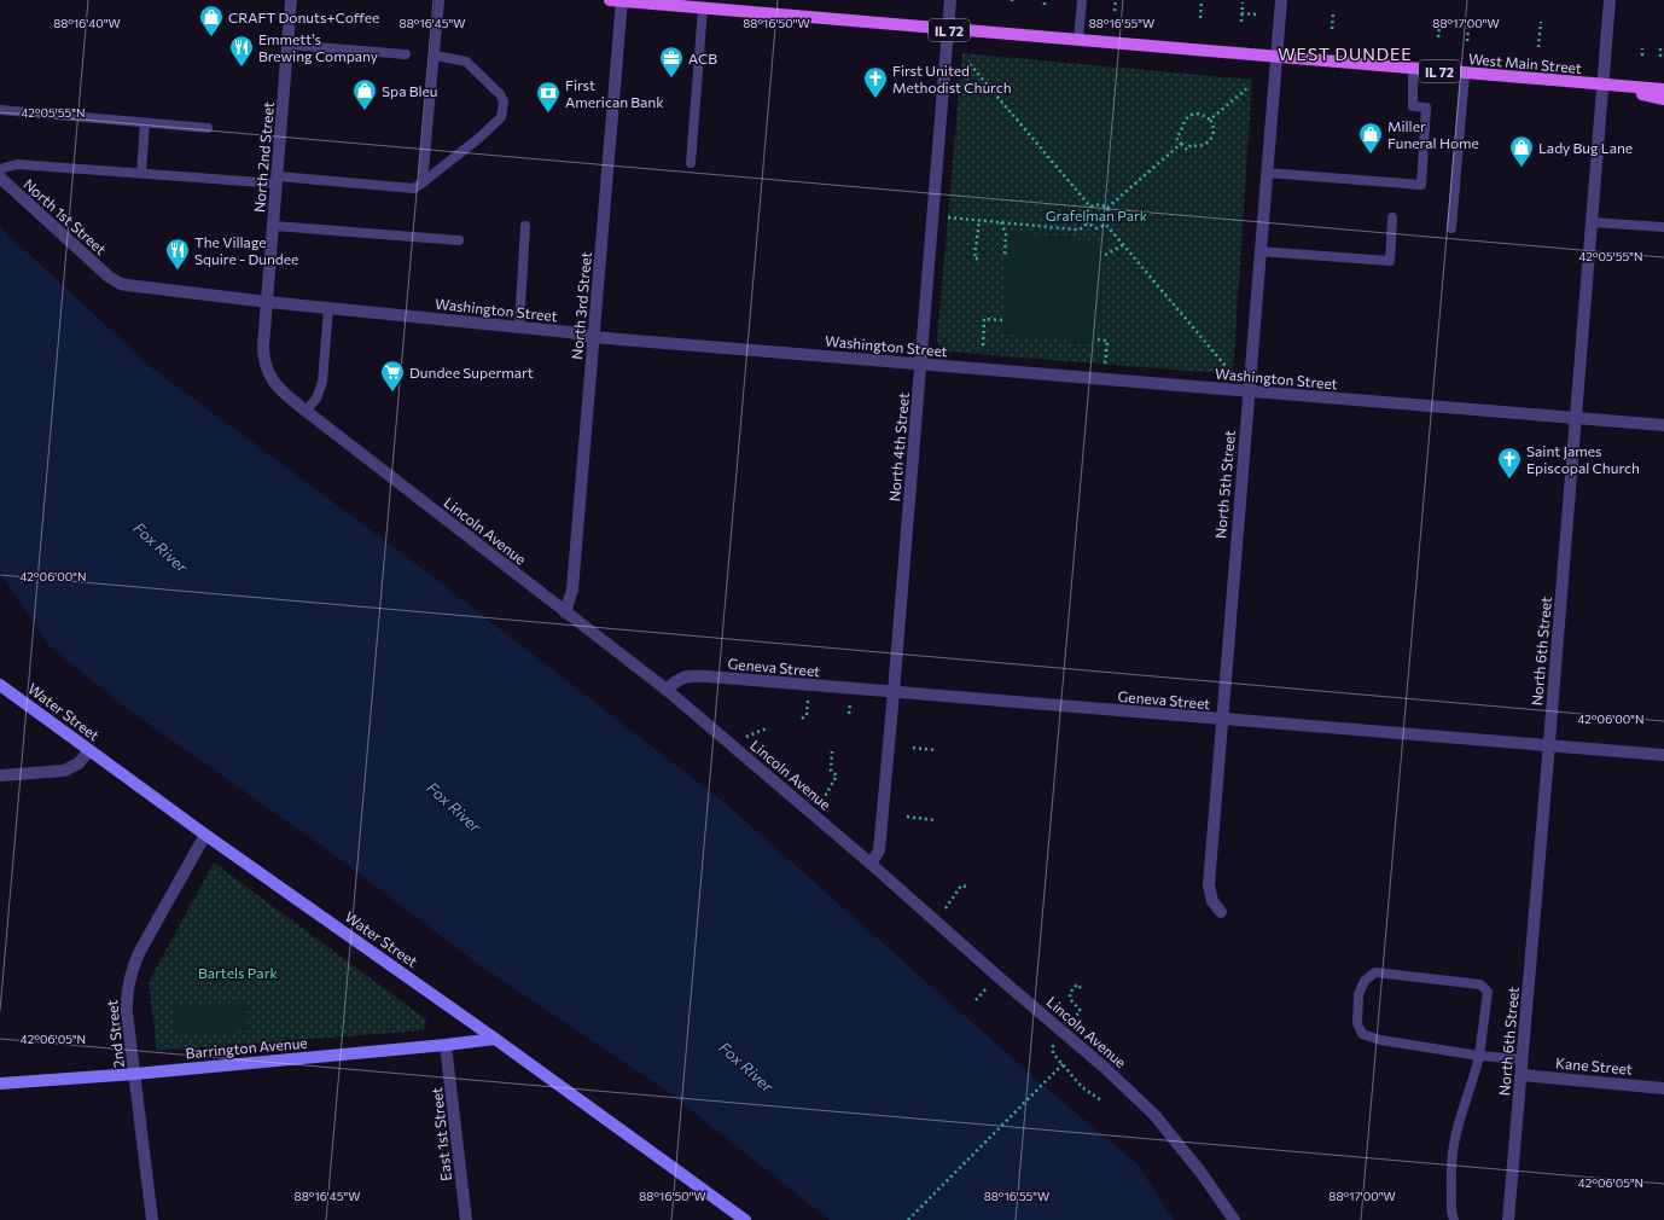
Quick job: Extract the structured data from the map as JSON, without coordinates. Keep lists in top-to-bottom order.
{
  "streets": {
    "main road": ["IL 72", "West Main Street"],
    "street": [
      "North 2nd Street",
      "North 1st Street",
      "North 3rd Street",
      "Washington Street",
      "North 4th Street",
      "North 5th Street",
      "Lincoln Avenue",
      "North 6th Street",
      "Geneva Street",
      "Water Street",
      "2nd Street",
      "Barrington Avenue",
      "Kane Street",
      "East 1st Street"
    ]
  },
  "crossings": [
    ["West Main Street", "North 3rd Street"],
    ["West Main Street", "North 4th Street"],
    ["West Main Street", "North 5th Street"],
    ["West Main Street", "North 6th Street"],
    ["North 2nd Street", "Washington Street"],
    ["North 2nd Street", "Lincoln Avenue"],
    ["North 1st Street", "Washington Street"],
    ["North 3rd Street", "Washington Street"],
    ["North 3rd Street", "Lincoln Avenue"],
    ["Washington Street", "North 4th Street"],
    ["Washington Street", "North 5th Street"],
    ["Washington Street", "North 6th Street"],
    ["North 4th Street", "Lincoln Avenue"],
    ["North 4th Street", "Geneva Street"],
    ["North 5th Street", "Geneva Street"],
    ["Lincoln Avenue", "Geneva Street"],
    ["North 6th Street", "Geneva Street"],
    ["North 6th Street", "Kane Street"],
    ["Water Street", "2nd Street"],
    ["Water Street", "Barrington Avenue"],
    ["2nd Street", "Barrington Avenue"],
    ["Barrington Avenue", "East 1st Street"]
  ],
  "districts": ["WEST DUNDEE"],
  "water": ["Fox River"],
  "parks": ["Grafelman Park", "Bartels Park"],
  "places": {
    "shop": [
      "CRAFT Donuts+Coffee",
      "Spa Bleu",
      "Miller Funeral Home",
      "Lady Bug Lane"
    ],
    "restaurant": ["Emmett's Brewing Company", "The Village Squire - Dundee"],
    "office": ["ACB"],
    "church": ["First United Methodist Church", "Saint James Episcopal Church"],
    "bank": ["First American Bank"],
    "supermarket": ["Dundee Supermart"]
  },
  "coordinates": [
    "88°16'45\"W",
    "88°16'50\"W",
    "88°16'55\"W",
    "88°17'00\"W",
    "88°16'40\"W",
    "42°05'55\"N",
    "42°06'00\"N",
    "42°06'05\"N"
  ]
}
